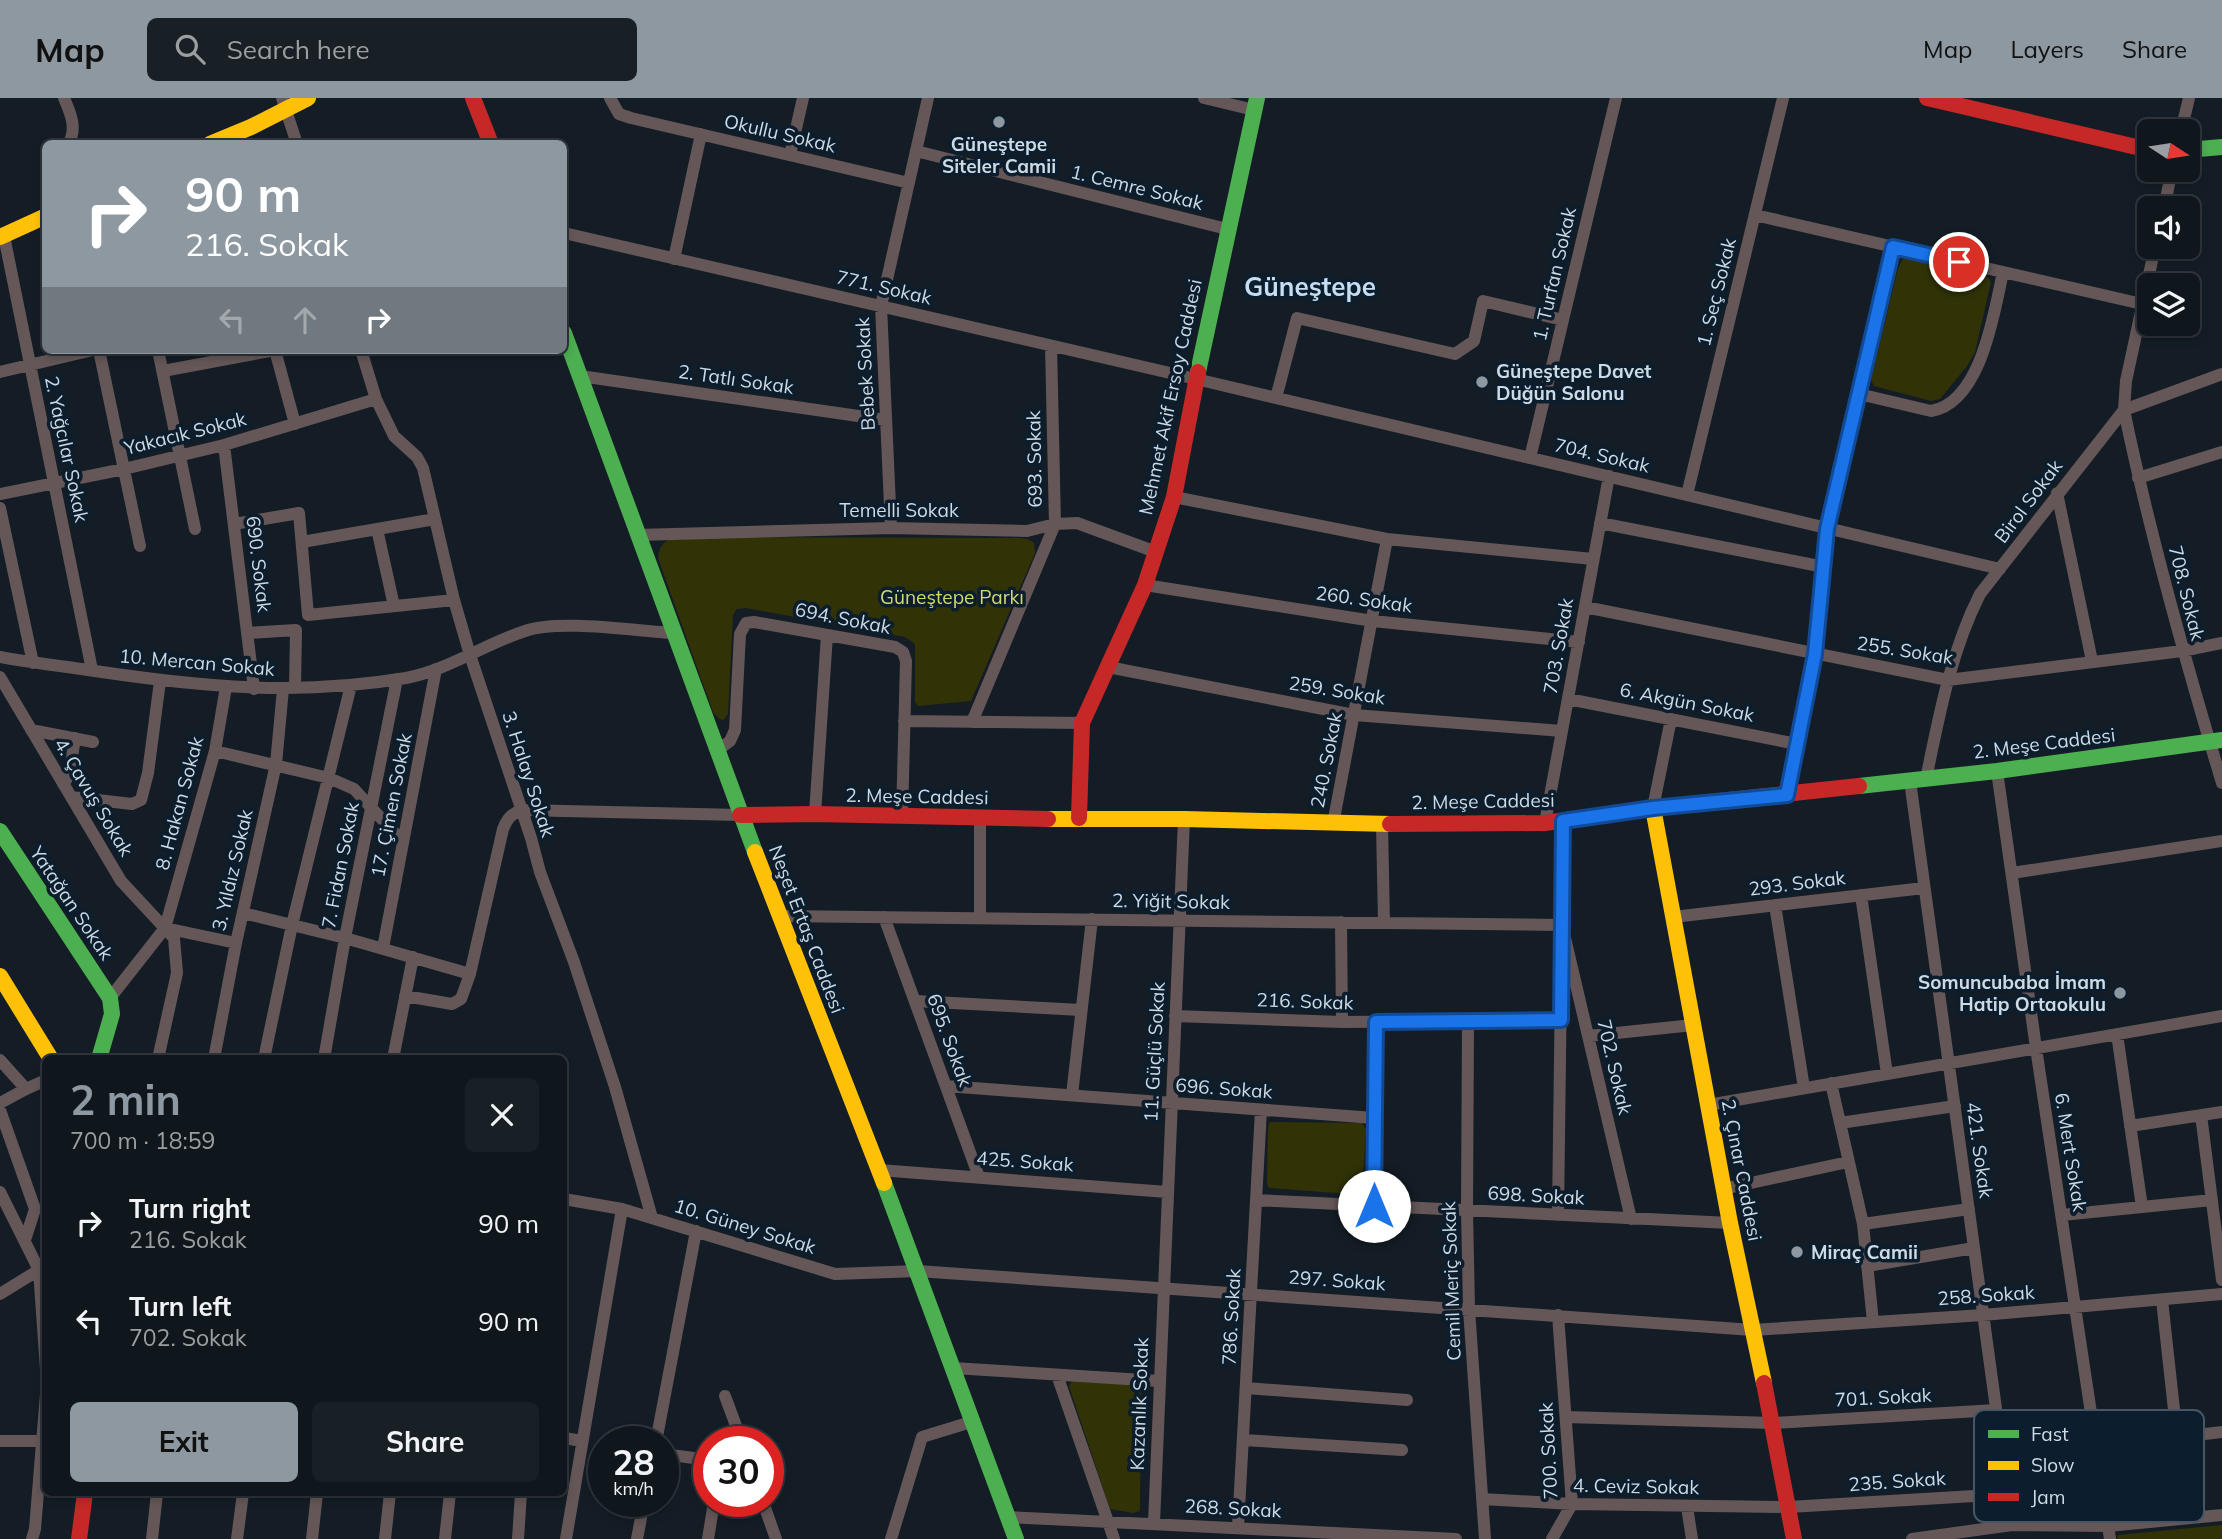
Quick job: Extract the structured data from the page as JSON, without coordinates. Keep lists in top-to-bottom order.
{
  "streets": {
    "street": [
      "Okullu Sokak",
      "1. Cemre Sokak",
      "1. Turfan Sokak",
      "771. Sokak",
      "1. Seç Sokak",
      "Bebek Sokak",
      "2. Tatlı Sokak",
      "Mehmet Akif Ersoy Caddesi",
      "Yakacık Sokak",
      "2. Yağcılar Sokak",
      "704. Sokak",
      "693. Sokak",
      "Birol Sokak",
      "Temelli Sokak",
      "690. Sokak",
      "708. Sokak",
      "260. Sokak",
      "694. Sokak",
      "703. Sokak",
      "255. Sokak",
      "10. Mercan Sokak",
      "259. Sokak",
      "6. Akgün Sokak",
      "2. Meşe Caddesi",
      "240. Sokak",
      "3. Halay Sokak",
      "4. Çavuş Sokak",
      "8. Hakan Sokak",
      "17. Çimen Sokak",
      "7. Fidan Sokak",
      "3. Yıldız Sokak",
      "293. Sokak",
      "2. Yiğit Sokak",
      "Yatağan Sokak",
      "Neşet Ertaş Caddesi",
      "216. Sokak",
      "695. Sokak",
      "11. Güçlü Sokak",
      "702. Sokak",
      "696. Sokak",
      "421. Sokak",
      "6. Mert Sokak",
      "425. Sokak",
      "2. Çınar Caddesi",
      "698. Sokak",
      "10. Güney Sokak",
      "297. Sokak",
      "Cemil Meriç Sokak",
      "258. Sokak",
      "786. Sokak",
      "701. Sokak",
      "Kazanlık Sokak",
      "700. Sokak",
      "235. Sokak",
      "4. Ceviz Sokak",
      "268. Sokak"
    ]
  },
  "crossings": [
    ["Okullu Sokak", "Bebek Sokak"],
    ["1. Cemre Sokak", "Bebek Sokak"],
    ["1. Cemre Sokak", "Mehmet Akif Ersoy Caddesi"],
    ["1. Turfan Sokak", "704. Sokak"],
    ["771. Sokak", "Bebek Sokak"],
    ["771. Sokak", "Mehmet Akif Ersoy Caddesi"],
    ["771. Sokak", "704. Sokak"],
    ["771. Sokak", "693. Sokak"],
    ["1. Seç Sokak", "704. Sokak"],
    ["Bebek Sokak", "2. Tatlı Sokak"],
    ["Bebek Sokak", "Temelli Sokak"],
    ["2. Tatlı Sokak", "Neşet Ertaş Caddesi"],
    ["Mehmet Akif Ersoy Caddesi", "704. Sokak"],
    ["Mehmet Akif Ersoy Caddesi", "Temelli Sokak"],
    ["Mehmet Akif Ersoy Caddesi", "260. Sokak"],
    ["Mehmet Akif Ersoy Caddesi", "259. Sokak"],
    ["Mehmet Akif Ersoy Caddesi", "2. Meşe Caddesi"],
    ["Yakacık Sokak", "2. Yağcılar Sokak"],
    ["Yakacık Sokak", "690. Sokak"],
    ["Yakacık Sokak", "3. Halay Sokak"],
    ["2. Yağcılar Sokak", "10. Mercan Sokak"],
    ["704. Sokak", "Birol Sokak"],
    ["704. Sokak", "703. Sokak"],
    ["693. Sokak", "Temelli Sokak"],
    ["Birol Sokak", "708. Sokak"],
    ["Birol Sokak", "255. Sokak"],
    ["Birol Sokak", "2. Meşe Caddesi"],
    ["Birol Sokak", "421. Sokak"],
    ["Temelli Sokak", "Neşet Ertaş Caddesi"],
    ["690. Sokak", "10. Mercan Sokak"],
    ["690. Sokak", "3. Yıldız Sokak"],
    ["708. Sokak", "255. Sokak"],
    ["708. Sokak", "2. Meşe Caddesi"],
    ["260. Sokak", "703. Sokak"],
    ["260. Sokak", "240. Sokak"],
    ["694. Sokak", "2. Meşe Caddesi"],
    ["694. Sokak", "Neşet Ertaş Caddesi"],
    ["703. Sokak", "255. Sokak"],
    ["703. Sokak", "259. Sokak"],
    ["703. Sokak", "6. Akgün Sokak"],
    ["703. Sokak", "2. Meşe Caddesi"],
    ["10. Mercan Sokak", "3. Halay Sokak"],
    ["10. Mercan Sokak", "8. Hakan Sokak"],
    ["10. Mercan Sokak", "17. Çimen Sokak"],
    ["10. Mercan Sokak", "7. Fidan Sokak"],
    ["10. Mercan Sokak", "3. Yıldız Sokak"],
    ["10. Mercan Sokak", "Neşet Ertaş Caddesi"],
    ["259. Sokak", "240. Sokak"],
    ["2. Meşe Caddesi", "240. Sokak"],
    ["2. Meşe Caddesi", "Neşet Ertaş Caddesi"],
    ["2. Meşe Caddesi", "11. Güçlü Sokak"],
    ["2. Meşe Caddesi", "702. Sokak"],
    ["2. Meşe Caddesi", "421. Sokak"],
    ["2. Meşe Caddesi", "6. Mert Sokak"],
    ["2. Meşe Caddesi", "2. Çınar Caddesi"],
    ["3. Halay Sokak", "10. Güney Sokak"],
    ["4. Çavuş Sokak", "8. Hakan Sokak"],
    ["293. Sokak", "421. Sokak"],
    ["293. Sokak", "2. Çınar Caddesi"],
    ["2. Yiğit Sokak", "Neşet Ertaş Caddesi"],
    ["2. Yiğit Sokak", "695. Sokak"],
    ["2. Yiğit Sokak", "11. Güçlü Sokak"],
    ["2. Yiğit Sokak", "702. Sokak"],
    ["Neşet Ertaş Caddesi", "425. Sokak"],
    ["Neşet Ertaş Caddesi", "10. Güney Sokak"],
    ["Neşet Ertaş Caddesi", "297. Sokak"],
    ["Neşet Ertaş Caddesi", "268. Sokak"],
    ["216. Sokak", "11. Güçlü Sokak"],
    ["216. Sokak", "702. Sokak"],
    ["216. Sokak", "Cemil Meriç Sokak"],
    ["695. Sokak", "696. Sokak"],
    ["695. Sokak", "425. Sokak"],
    ["11. Güçlü Sokak", "696. Sokak"],
    ["11. Güçlü Sokak", "425. Sokak"],
    ["11. Güçlü Sokak", "297. Sokak"],
    ["11. Güçlü Sokak", "Kazanlık Sokak"],
    ["702. Sokak", "698. Sokak"],
    ["696. Sokak", "786. Sokak"],
    ["421. Sokak", "258. Sokak"],
    ["6. Mert Sokak", "258. Sokak"],
    ["2. Çınar Caddesi", "698. Sokak"],
    ["2. Çınar Caddesi", "297. Sokak"],
    ["2. Çınar Caddesi", "258. Sokak"],
    ["2. Çınar Caddesi", "701. Sokak"],
    ["2. Çınar Caddesi", "235. Sokak"],
    ["2. Çınar Caddesi", "4. Ceviz Sokak"],
    ["698. Sokak", "Cemil Meriç Sokak"],
    ["698. Sokak", "786. Sokak"],
    ["10. Güney Sokak", "297. Sokak"],
    ["297. Sokak", "Cemil Meriç Sokak"],
    ["297. Sokak", "258. Sokak"],
    ["297. Sokak", "786. Sokak"],
    ["297. Sokak", "Kazanlık Sokak"],
    ["297. Sokak", "700. Sokak"],
    ["Cemil Meriç Sokak", "4. Ceviz Sokak"],
    ["786. Sokak", "268. Sokak"],
    ["701. Sokak", "700. Sokak"],
    ["Kazanlık Sokak", "268. Sokak"],
    ["700. Sokak", "4. Ceviz Sokak"],
    ["235. Sokak", "4. Ceviz Sokak"]
  ],
  "districts": ["Güneştepe"],
  "parks": ["Güneştepe Parkı"],
  "places": [
    "Güneştepe Siteler Camii",
    "Güneştepe Davet Düğün Salonu",
    "Somuncubaba İmam Hatip Ortaokulu",
    "Miraç Camii"
  ],
  "legend": ["Fast", "Slow", "Jam"],
  "north": "right",
  "page": {
    "header": "Map",
    "search": "Search here",
    "nav": ["Map", "Layers", "Share"],
    "turn": ["90 m", "216. Sokak"],
    "heading": ["2 min", "700 m · 18:59"],
    "list": [
      {
        "name": "Turn right",
        "note": "216. Sokak",
        "value": "90 m"
      },
      {
        "name": "Turn left",
        "note": "702. Sokak",
        "value": "90 m"
      }
    ],
    "buttons": ["Exit", "Share"],
    "speed": "28 km/h",
    "limit": "30"
  }
}
